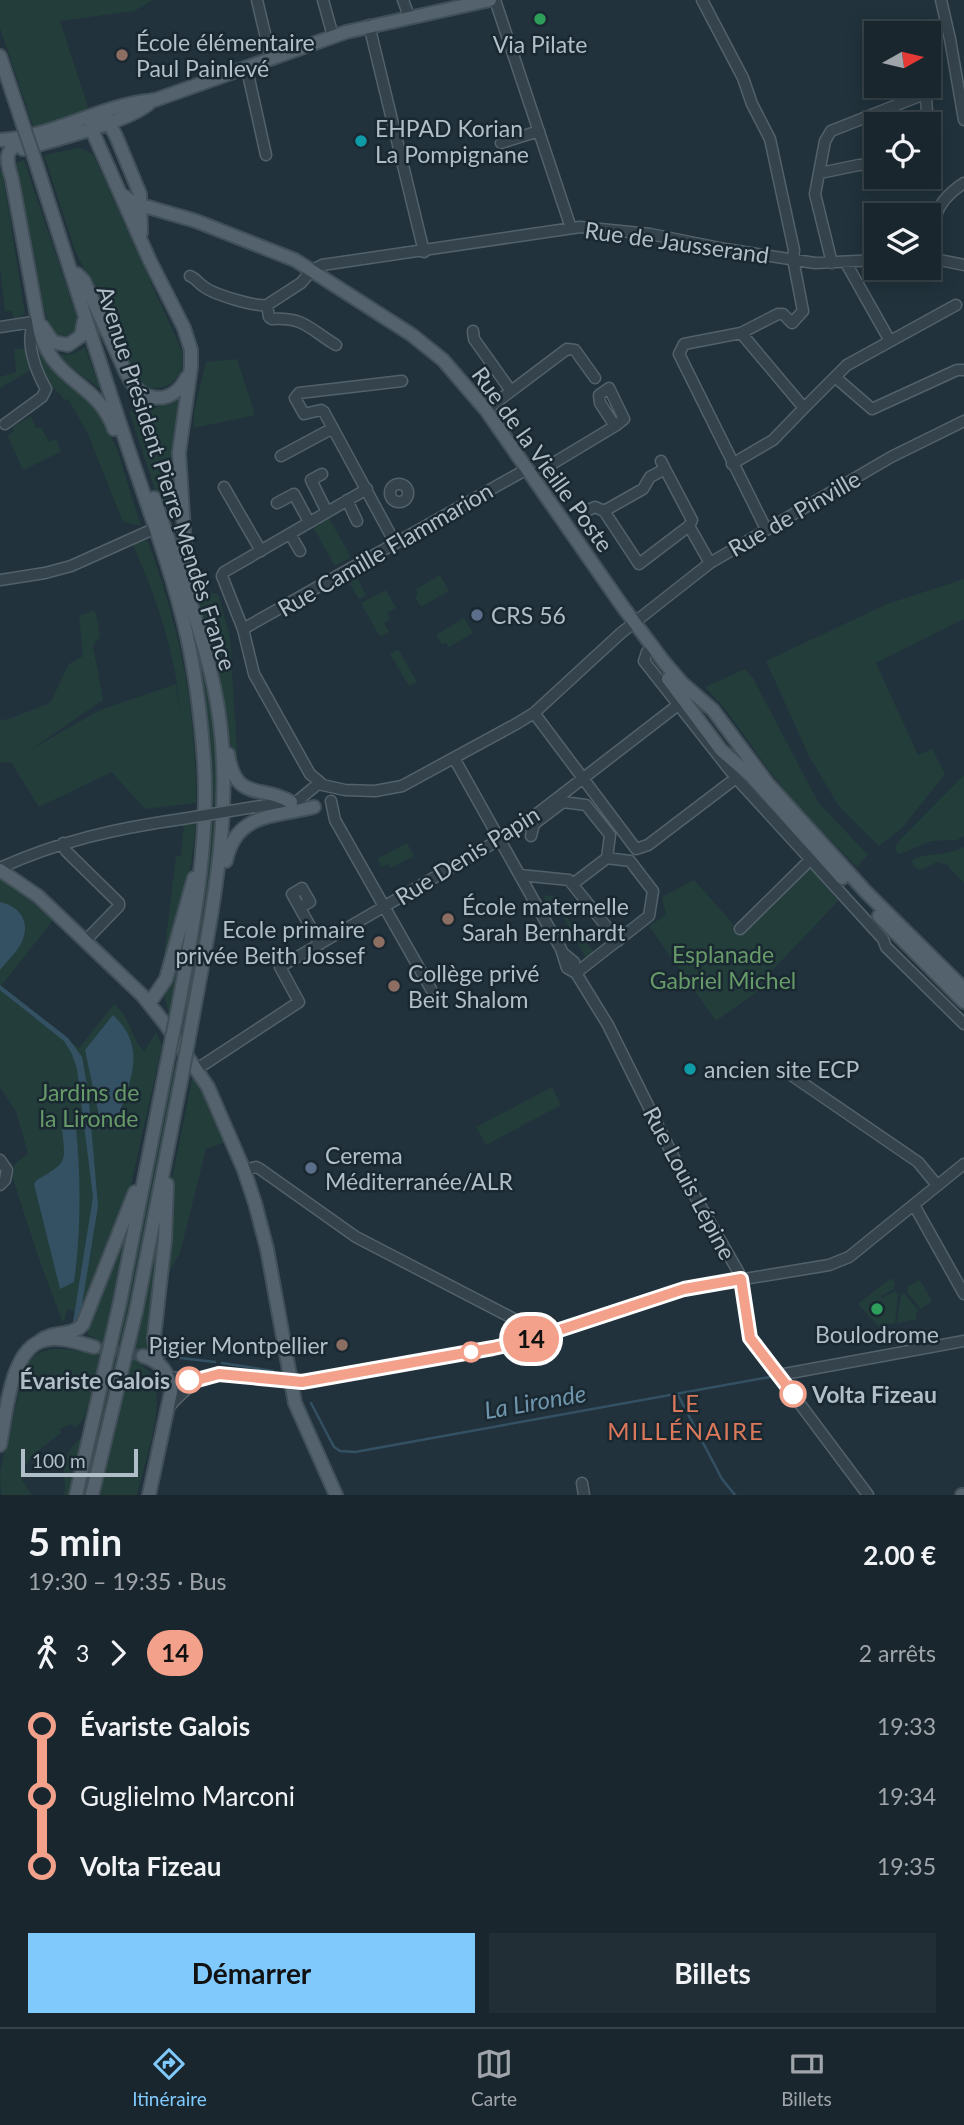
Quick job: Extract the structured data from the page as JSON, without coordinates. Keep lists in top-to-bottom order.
{
  "streets": {
    "main road": ["Rue de la Vieille Poste", "Avenue Président Pierre Mendès France"],
    "street": [
      "Rue de Jausserand",
      "Rue de Pinville",
      "Rue Camille Flammarion",
      "Rue Denis Papin",
      "Rue Louis Lépine"
    ]
  },
  "crossings": [
    ["Rue de Jausserand", "Rue de la Vieille Poste"],
    ["Rue de la Vieille Poste", "Rue de Pinville"],
    ["Rue de la Vieille Poste", "Rue Camille Flammarion"],
    ["Rue de la Vieille Poste", "Rue Denis Papin"],
    ["Rue de Pinville", "Rue Louis Lépine"],
    ["Rue Denis Papin", "Rue Louis Lépine"]
  ],
  "districts": ["LE MILLÉNAIRE"],
  "water": ["La Lironde"],
  "parks": ["Esplanade Gabriel Michel", "Jardins de la Lironde"],
  "places": [
    "Via Pilate",
    "École élémentaire Paul Painlevé",
    "EHPAD Korian La Pompignane",
    "CRS 56",
    "École maternelle Sarah Bernhardt",
    "Ecole primaire privée Beith Jossef",
    "Collège privé Beit Shalom",
    "ancien site ECP",
    "Cerema Méditerranée/ALR",
    "Boulodrome",
    "Pigier Montpellier",
    "Évariste Galois",
    "Volta Fizeau"
  ],
  "lines": ["bus line 14"],
  "scale_bar": "100 m",
  "north": "right",
  "page": {
    "on_map": "14",
    "scale": "100 m",
    "heading": ["5 min", "19:30 – 19:35 · Bus", "2.00 €"],
    "legs": ["3", "14", "2 arrêts"],
    "list": [
      {
        "name": "Évariste Galois",
        "value": "19:33"
      },
      {
        "name": "Guglielmo Marconi",
        "value": "19:34"
      },
      {
        "name": "Volta Fizeau",
        "value": "19:35"
      }
    ],
    "buttons": ["Démarrer", "Billets"],
    "tabs": ["Itinéraire", "Carte", "Billets"]
  }
}
